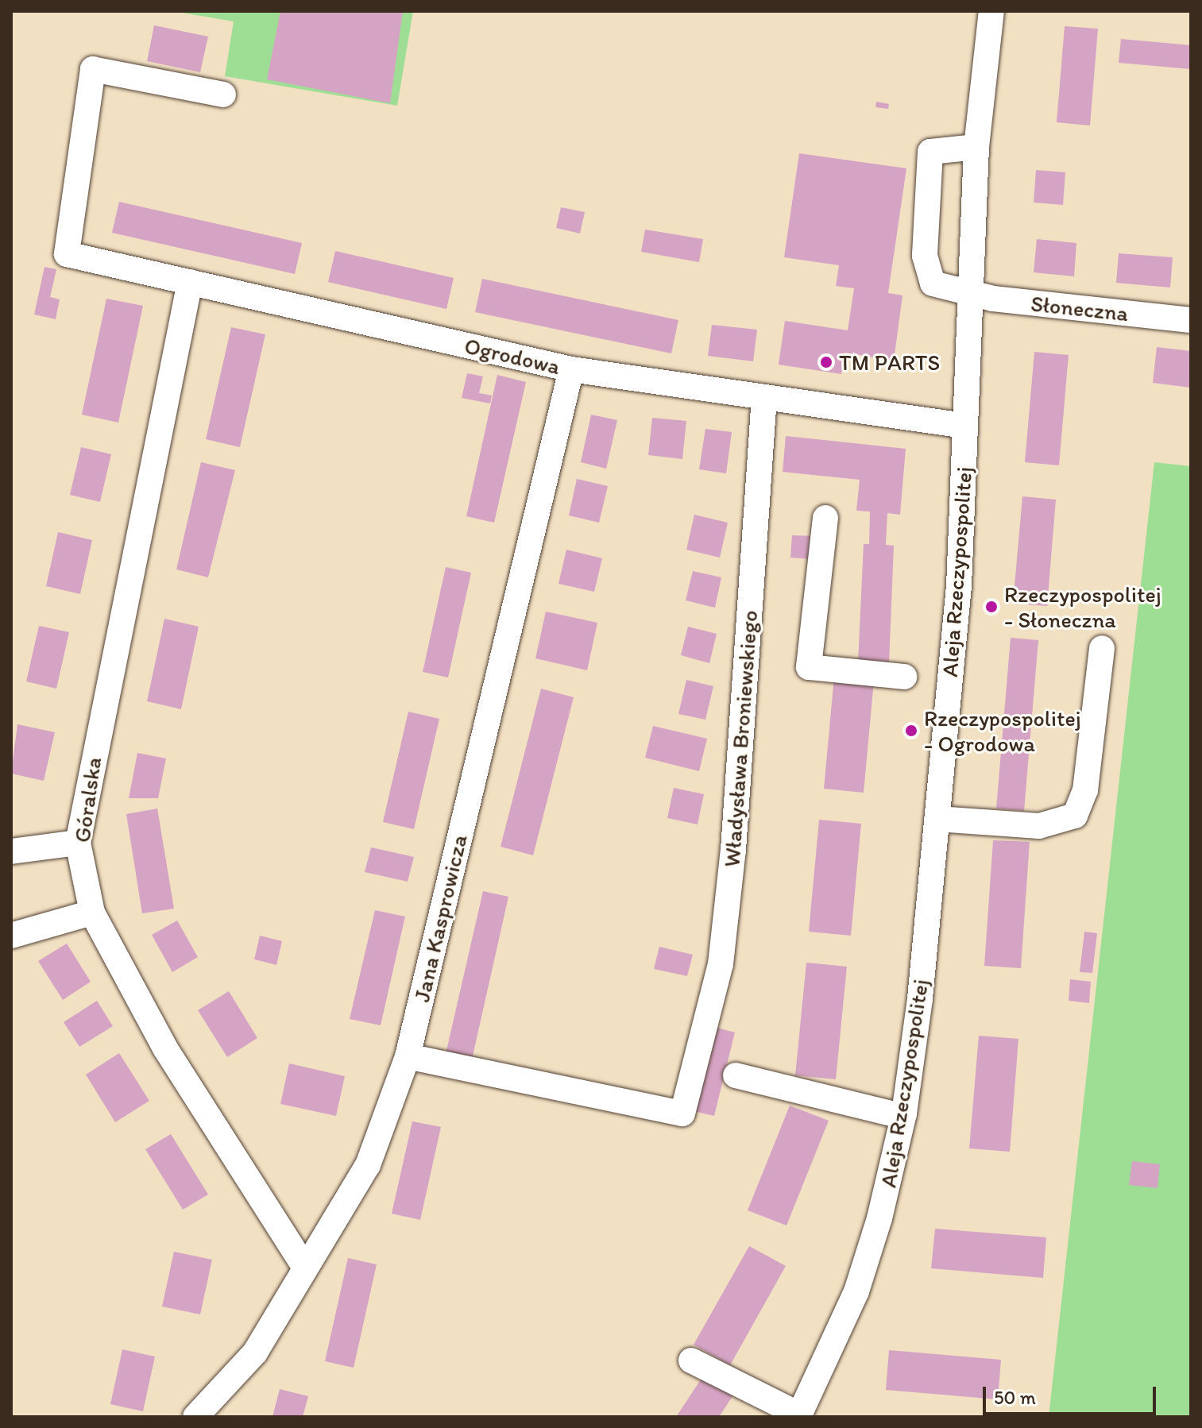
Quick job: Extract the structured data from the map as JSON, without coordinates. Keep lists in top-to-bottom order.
{
  "streets": {
    "street": [
      "Słoneczna",
      "Ogrodowa",
      "Aleja Rzeczypospolitej",
      "Władysława Broniewskiego",
      "Góralska",
      "Jana Kasprowicza"
    ]
  },
  "crossings": [
    ["Słoneczna", "Aleja Rzeczypospolitej"],
    ["Ogrodowa", "Aleja Rzeczypospolitej"],
    ["Ogrodowa", "Władysława Broniewskiego"],
    ["Ogrodowa", "Góralska"],
    ["Ogrodowa", "Jana Kasprowicza"],
    ["Władysława Broniewskiego", "Jana Kasprowicza"],
    ["Góralska", "Jana Kasprowicza"]
  ],
  "places": ["TM PARTS", "Rzeczypospolitej - Słoneczna", "Rzeczypospolitej - Ogrodowa"],
  "scale_bar": "50 m"
}
